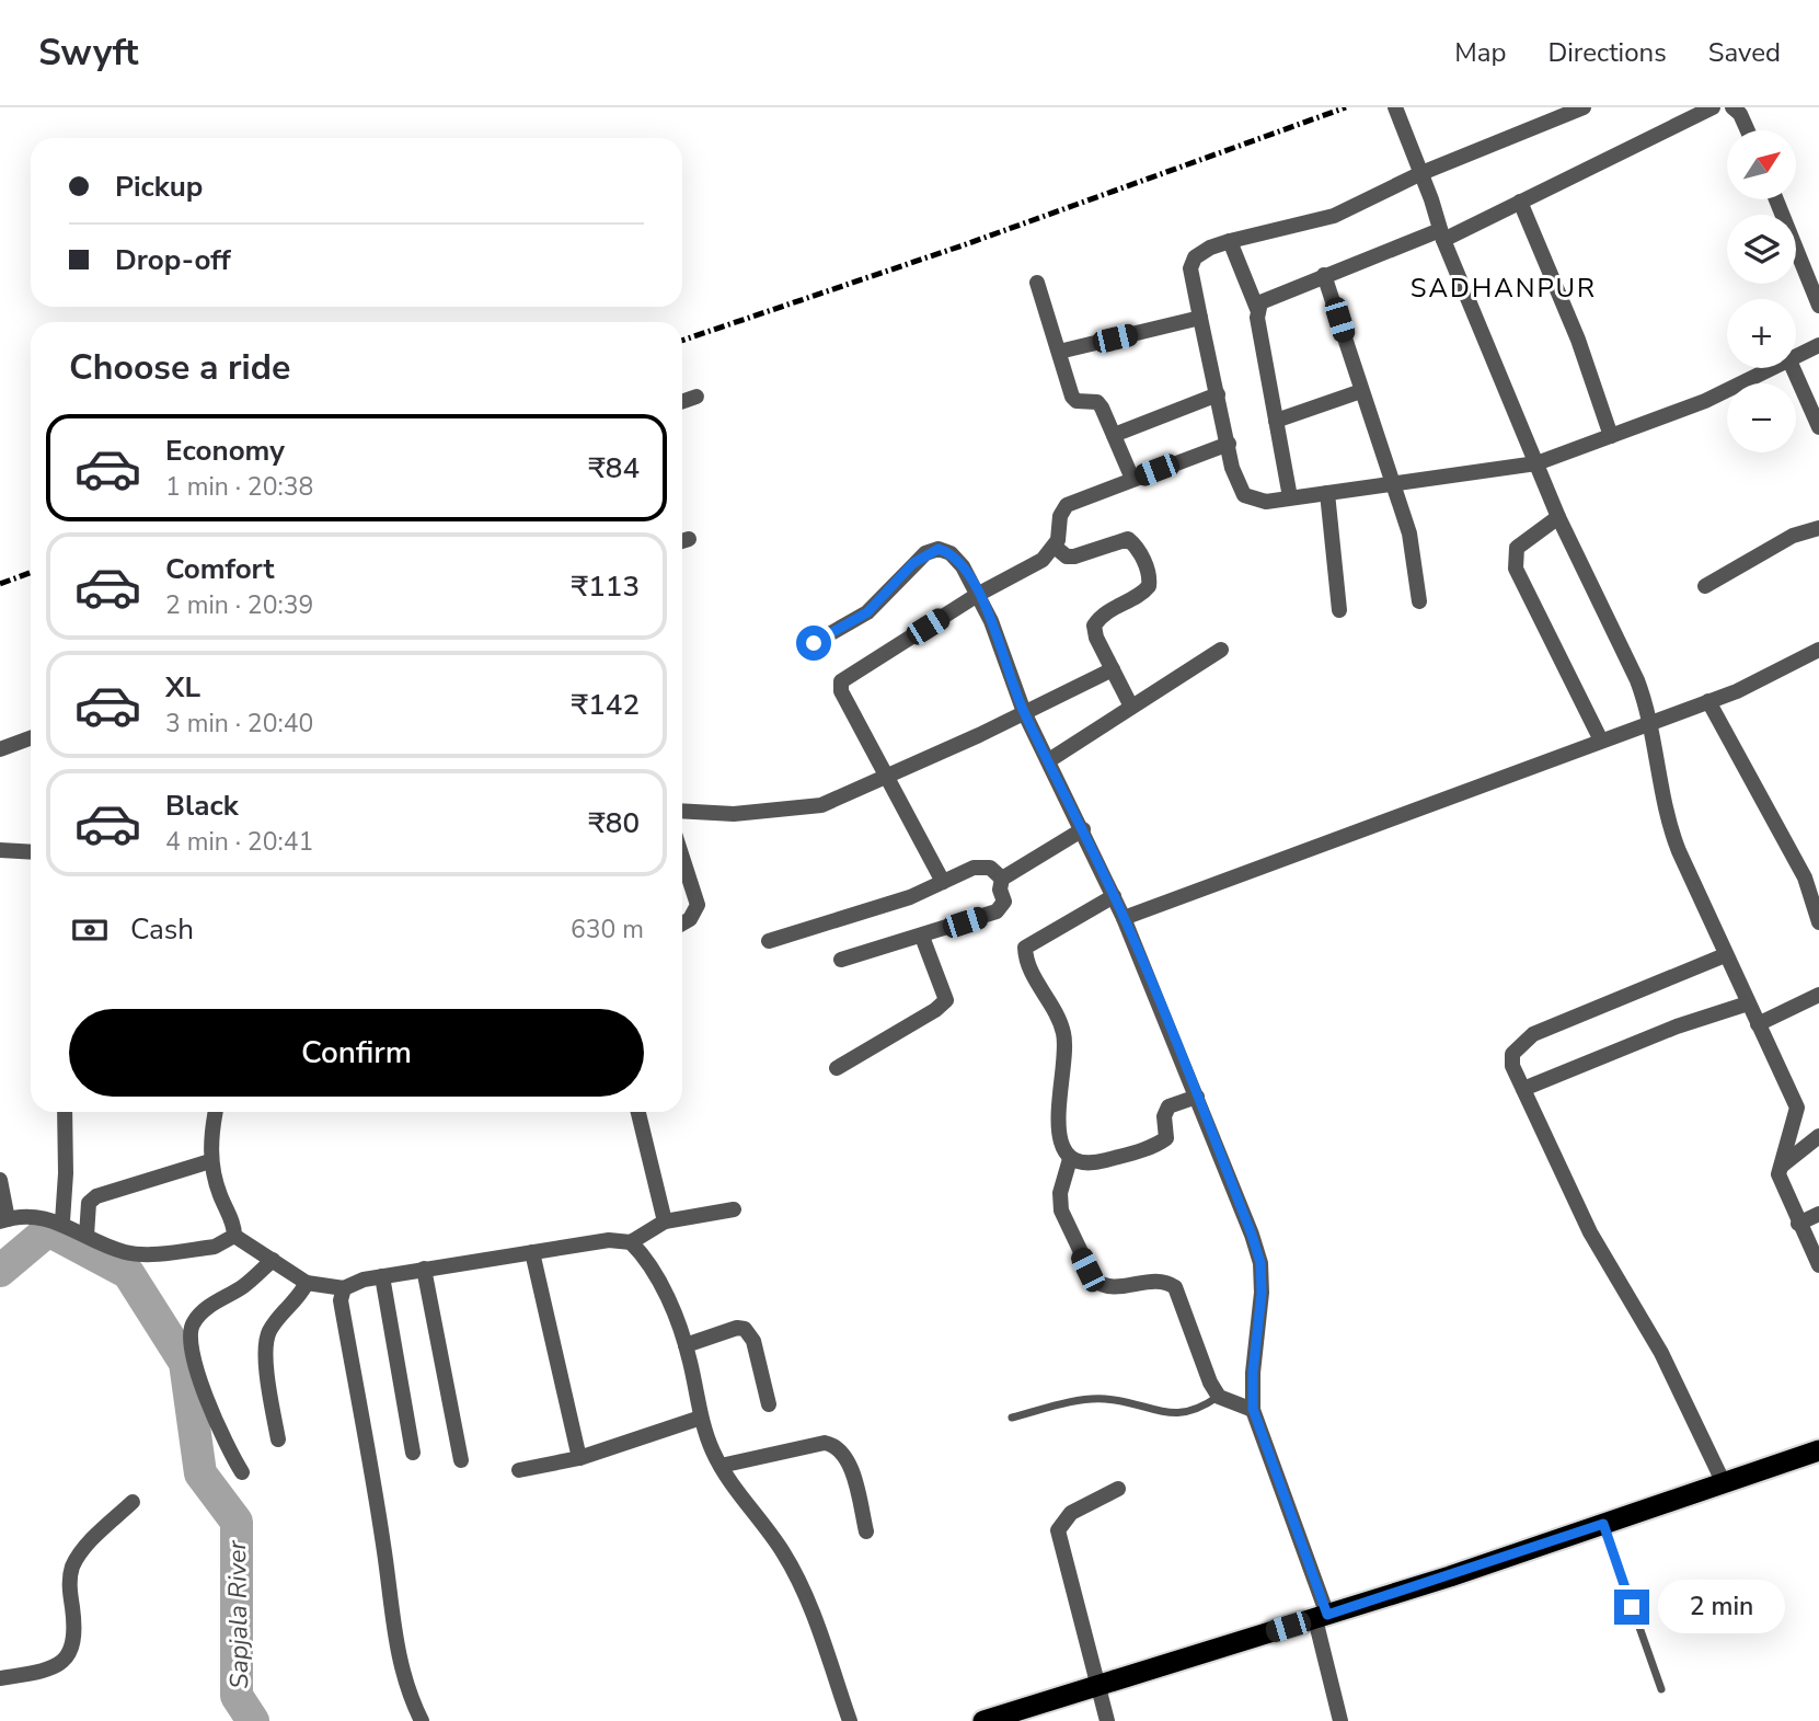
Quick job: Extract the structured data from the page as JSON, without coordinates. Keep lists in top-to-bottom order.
{
  "districts": ["SADHANPUR"],
  "water": ["Sapjala River"],
  "north": "top right",
  "page": {
    "header": "Swyft",
    "nav": ["Map", "Directions", "Saved"],
    "map_buttons": ["+", "−"],
    "banner": ["Pickup", "Drop-off"],
    "heading": "Choose a ride",
    "list": [
      {
        "name": "Economy",
        "note": "1 min · 20:38",
        "value": "₹84"
      },
      {
        "name": "Comfort",
        "note": "2 min · 20:39",
        "value": "₹113"
      },
      {
        "name": "XL",
        "note": "3 min · 20:40",
        "value": "₹142"
      },
      {
        "name": "Black",
        "note": "4 min · 20:41",
        "value": "₹80"
      }
    ],
    "pay": ["Cash", "630 m"],
    "buttons": "Confirm",
    "bubble": "2 min"
  }
}
